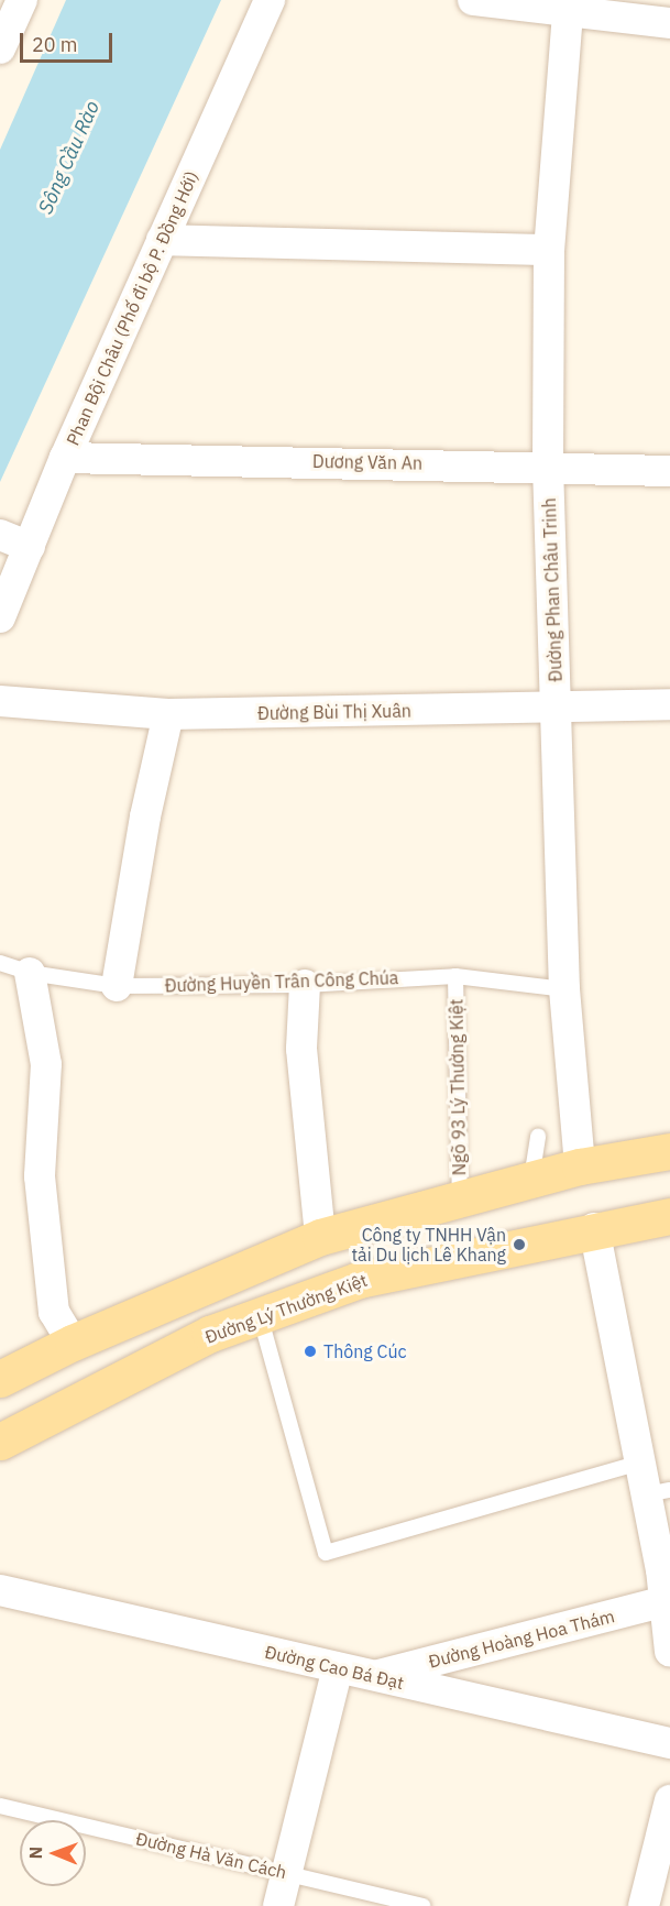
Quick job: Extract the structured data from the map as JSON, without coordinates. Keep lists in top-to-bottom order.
{
  "streets": {
    "main road": ["Đường Lý Thường Kiệt"],
    "street": [
      "Phan Bội Châu (Phố đi bộ P. Đồng Hới)",
      "Dương Văn An",
      "Đường Phan Châu Trinh",
      "Đường Bùi Thị Xuân",
      "Đường Hoàng Hoa Thám",
      "Đường Cao Bá Đạt"
    ],
    "lane": ["Đường Huyền Trân Công Chúa", "Ngõ 93 Lý Thường Kiệt", "Đường Hà Văn Cách"]
  },
  "crossings": [
    ["Phan Bội Châu (Phố đi bộ P. Đồng Hới)", "Dương Văn An"],
    ["Dương Văn An", "Đường Phan Châu Trinh"],
    ["Đường Phan Châu Trinh", "Đường Bùi Thị Xuân"],
    ["Đường Phan Châu Trinh", "Đường Huyền Trân Công Chúa"],
    ["Đường Huyền Trân Công Chúa", "Ngõ 93 Lý Thường Kiệt"],
    ["Đường Hoàng Hoa Thám", "Đường Cao Bá Đạt"]
  ],
  "water": ["Sông Cầu Rào"],
  "places": ["Công ty TNHH Vận tải Du lịch Lê Khang", "Thông Cúc"],
  "scale_bar": "20 m",
  "north": "left"
}
